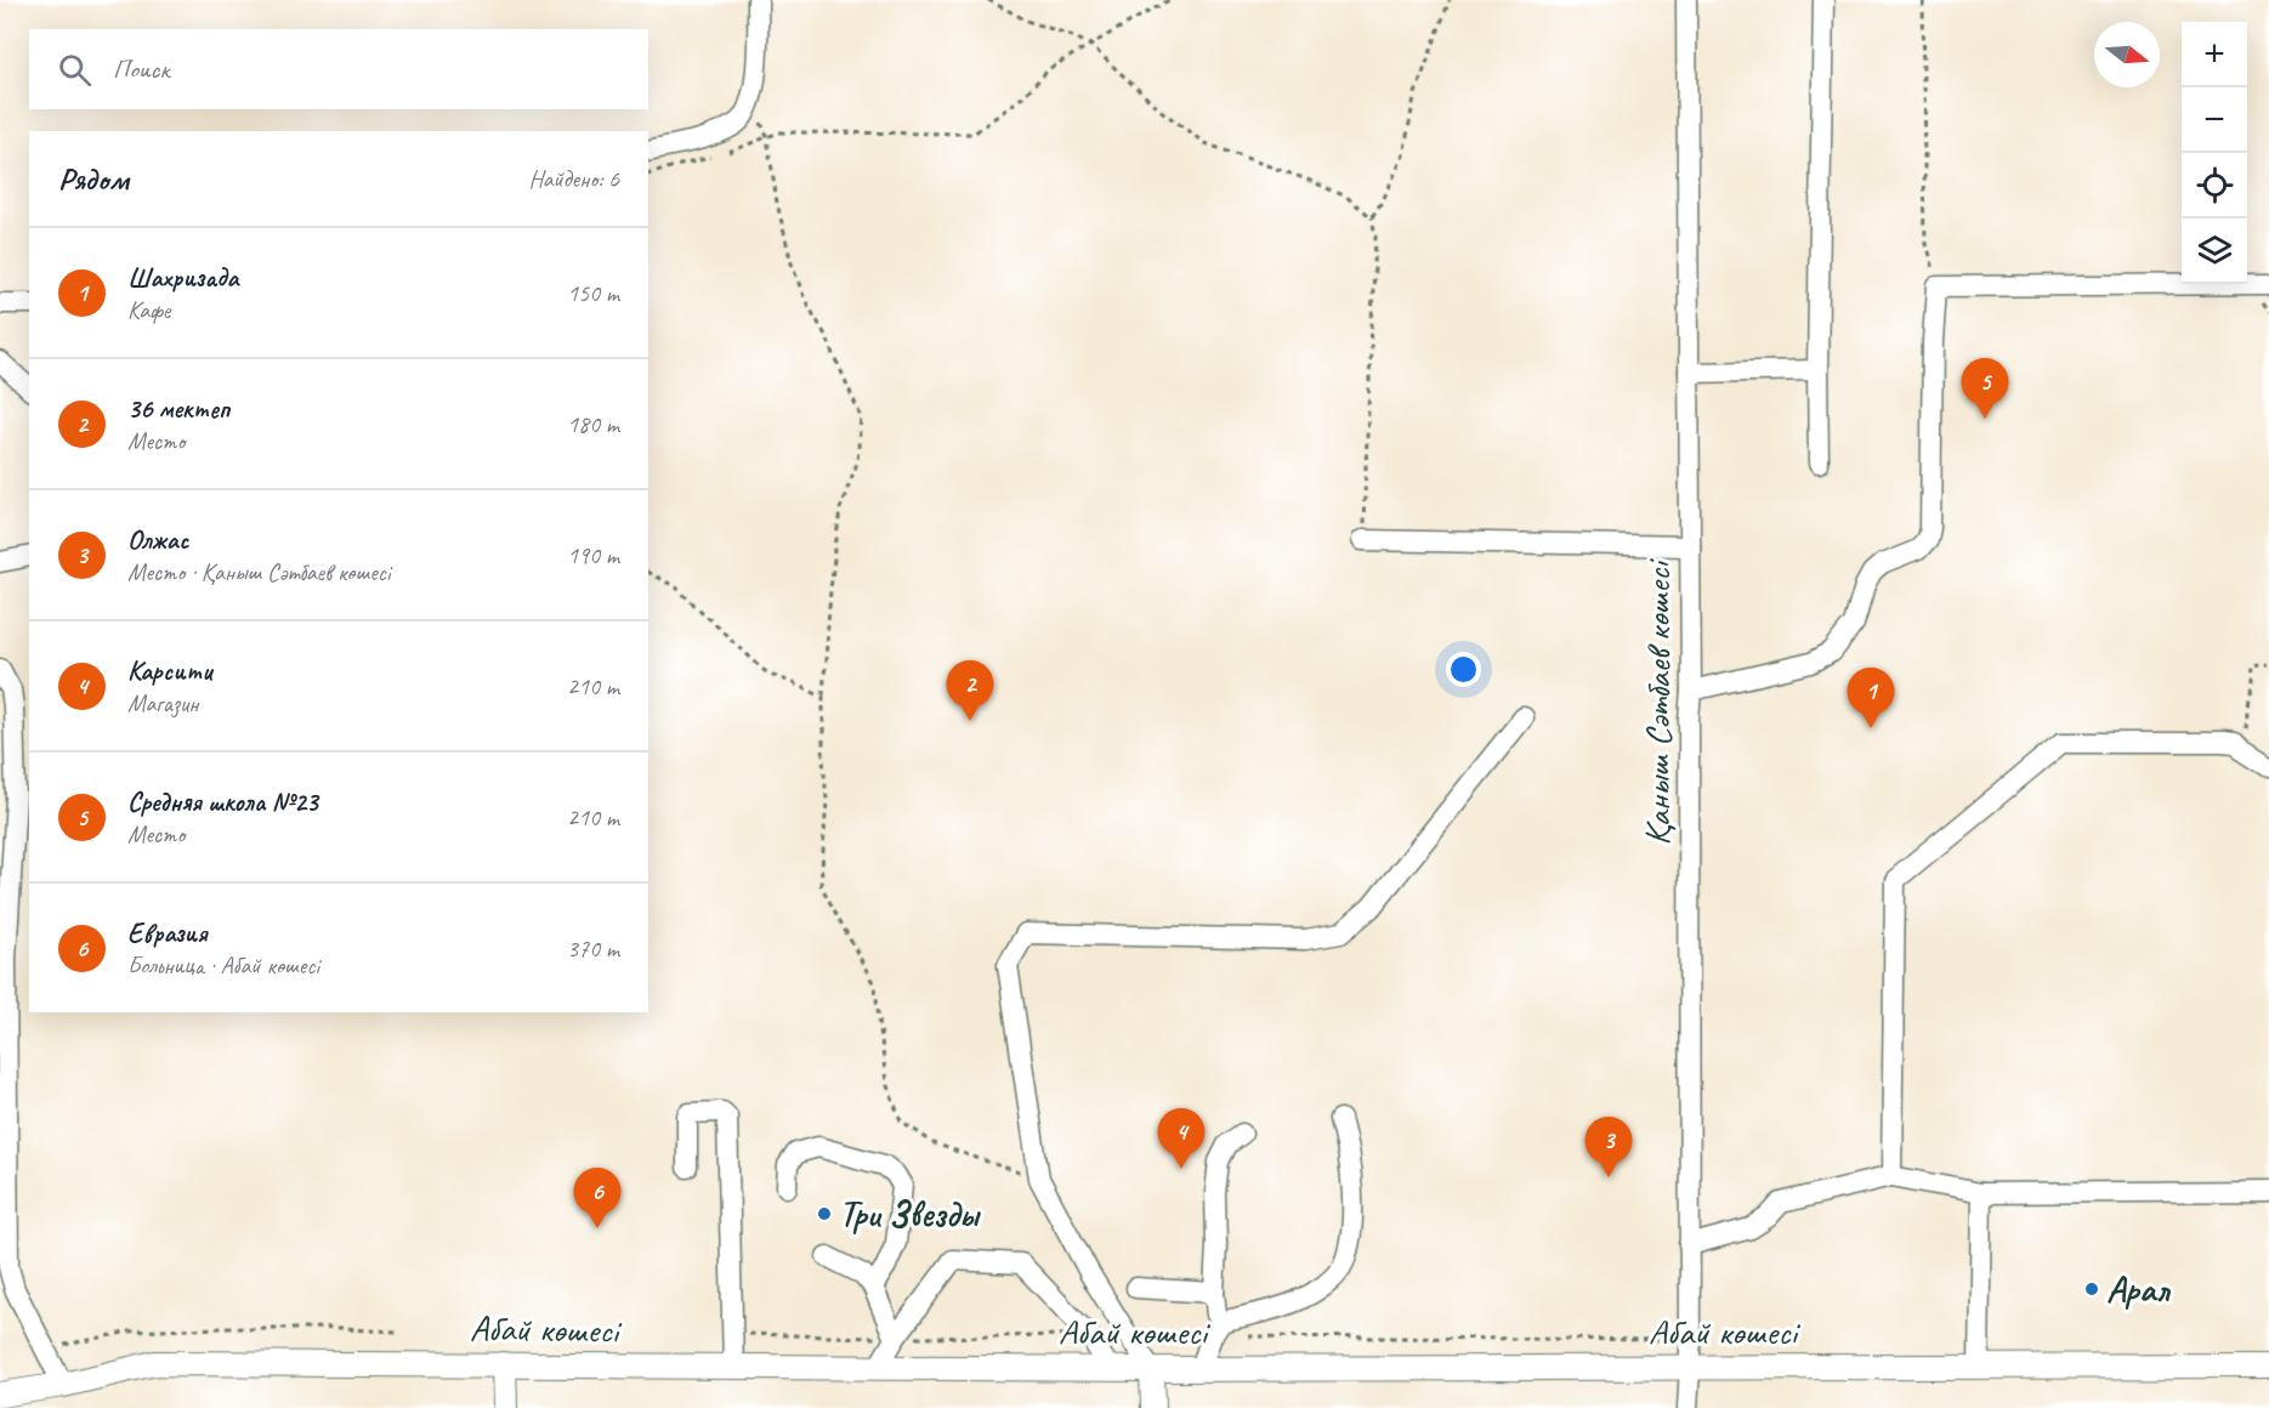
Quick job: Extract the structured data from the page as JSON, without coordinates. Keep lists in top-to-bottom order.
{
  "streets": {
    "main road": ["Абай көшесі"],
    "street": ["Қаныш Сәтбаев көшесі"]
  },
  "crossings": [
    ["Қаныш Сәтбаев көшесі", "Абай көшесі"]
  ],
  "places": ["Три Звезды", "Арал"],
  "north": "right",
  "page": {
    "map_buttons": ["+", "−"],
    "search": "Поиск",
    "heading": ["Рядом", "Найдено: 6"],
    "list": [
      {
        "mark": "1",
        "name": "Шахризада",
        "note": "Кафе",
        "value": "150 m"
      },
      {
        "mark": "2",
        "name": "36 мектеп",
        "note": "Место",
        "value": "180 m"
      },
      {
        "mark": "3",
        "name": "Олжас",
        "note": "Место · Қаныш Сәтбаев көшесі",
        "value": "190 m"
      },
      {
        "mark": "4",
        "name": "Карсити",
        "note": "Магазин",
        "value": "210 m"
      },
      {
        "mark": "5",
        "name": "Средняя школа №23",
        "note": "Место",
        "value": "210 m"
      },
      {
        "mark": "6",
        "name": "Евразия",
        "note": "Больница · Абай көшесі",
        "value": "370 m"
      }
    ],
    "pins": [
      "5",
      "2",
      "1",
      "4",
      "3",
      "6"
    ]
  }
}
